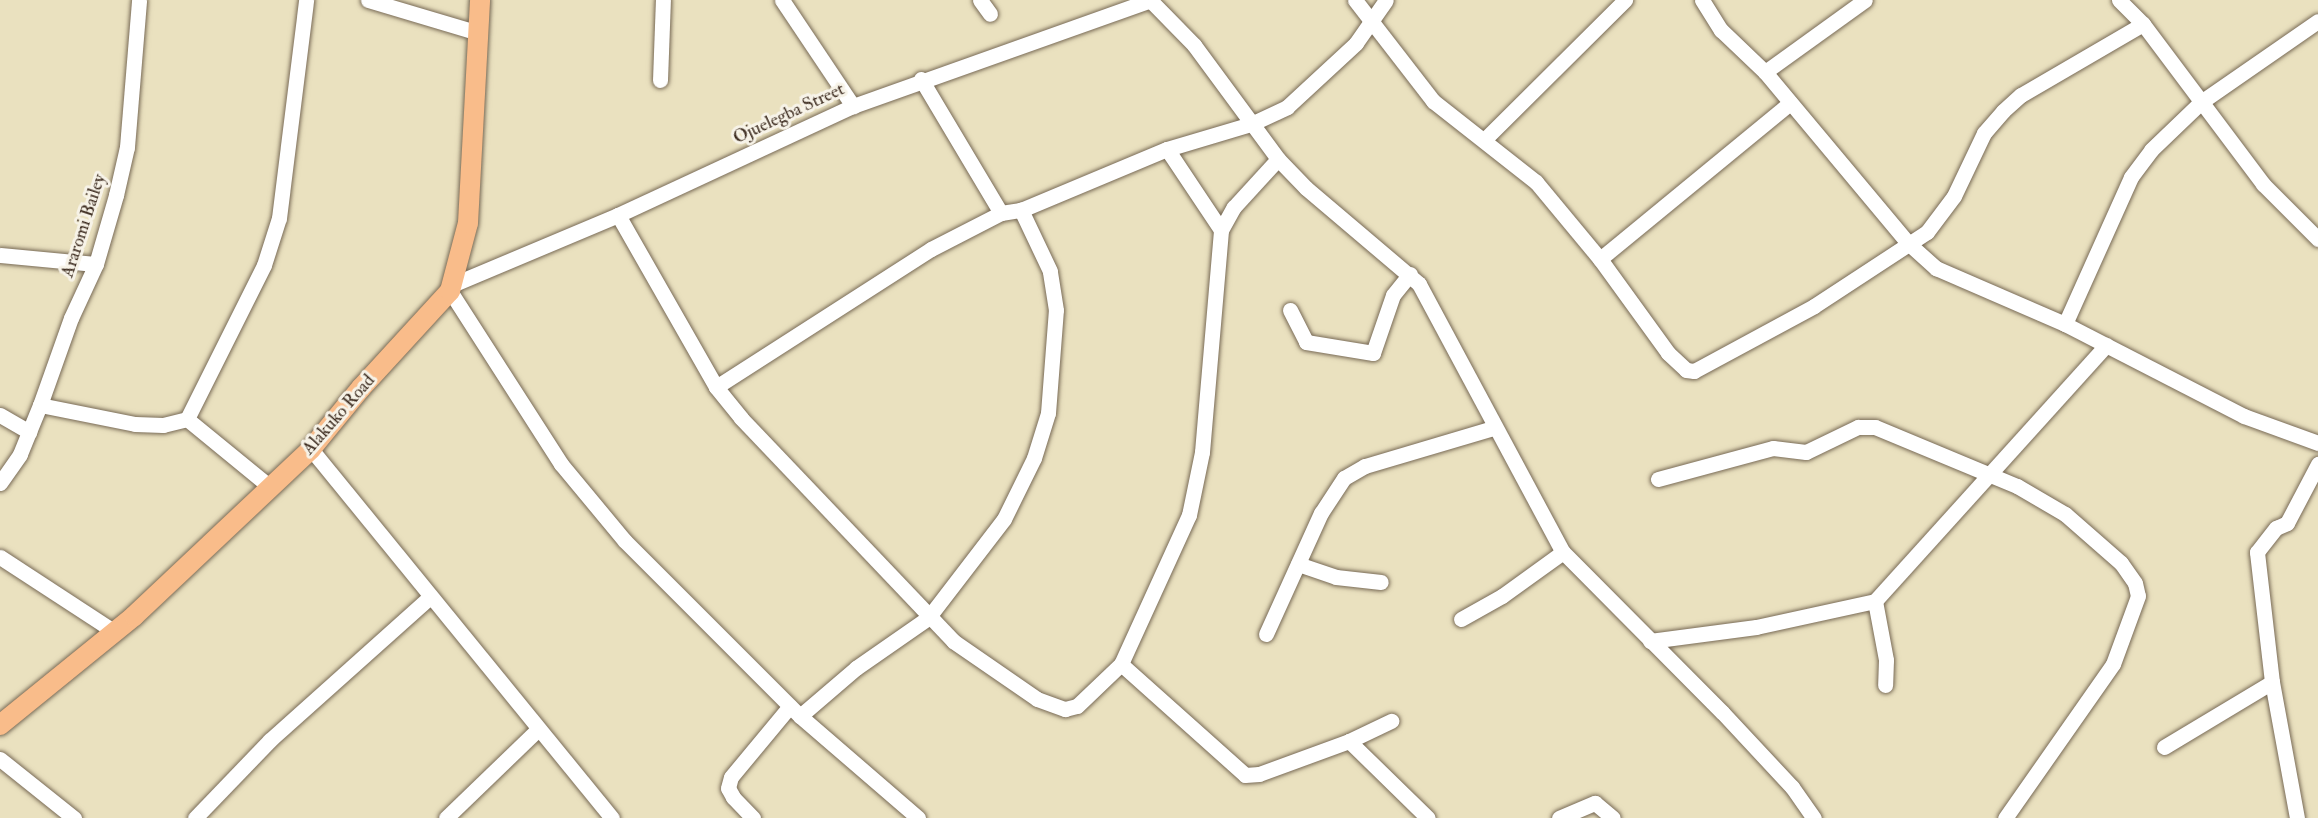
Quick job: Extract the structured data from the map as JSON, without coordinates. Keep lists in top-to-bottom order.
{
  "streets": {
    "main road": ["Alakuko Road"],
    "street": ["Ojuelegba Street", "Araromi Bailey"]
  },
  "crossings": [
    ["Ojuelegba Street", "Alakuko Road"]
  ]
}
